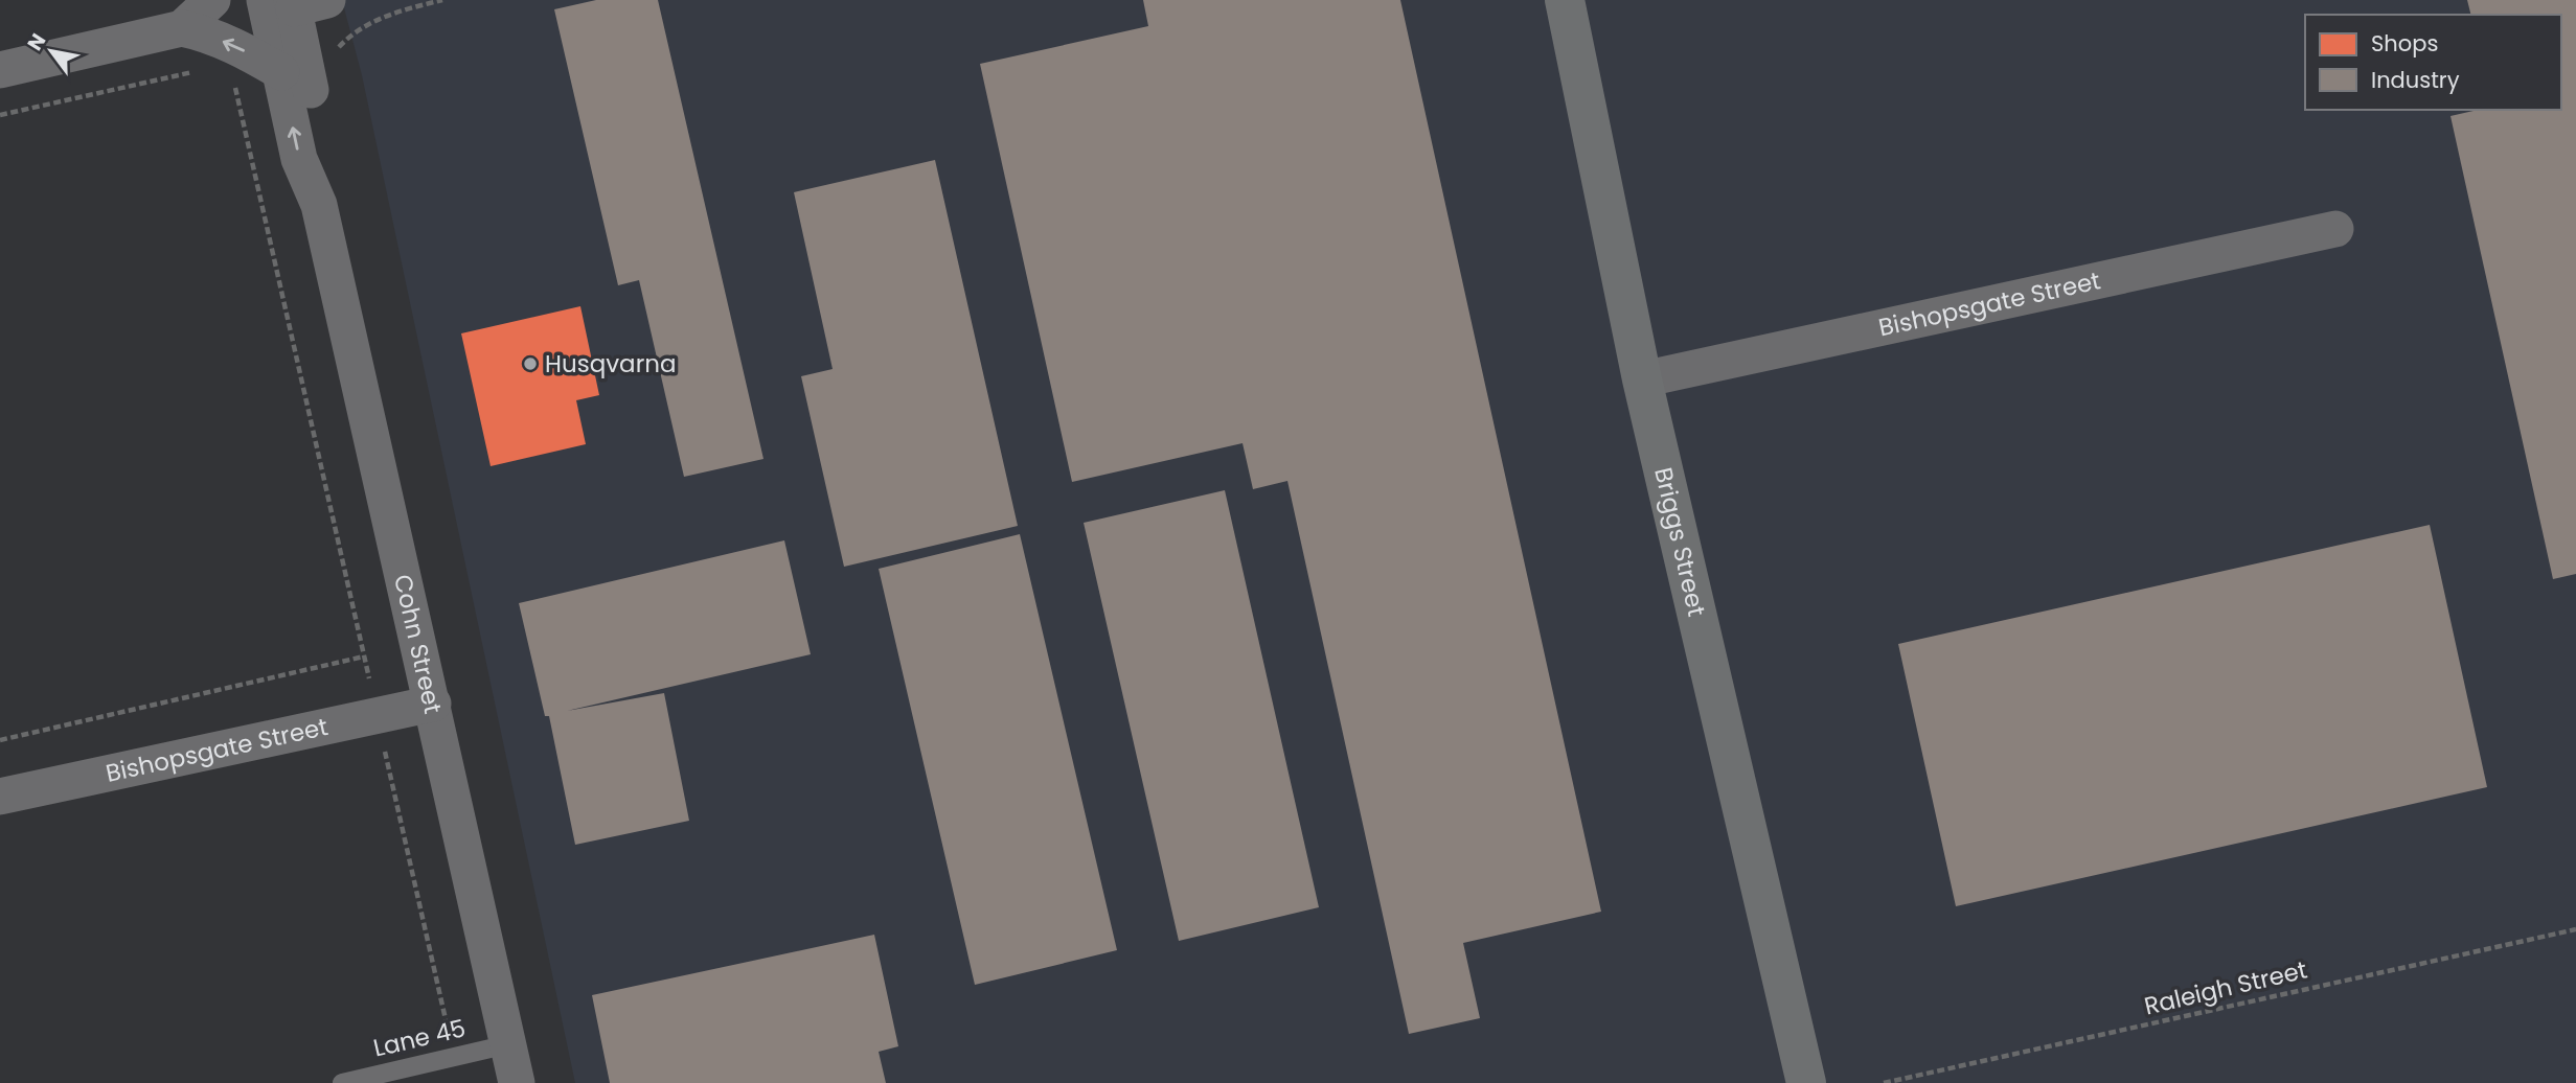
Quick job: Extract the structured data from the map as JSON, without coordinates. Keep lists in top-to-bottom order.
{
  "streets": {
    "street": ["Bishopsgate Street", "Briggs Street", "Cohn Street"],
    "lane": ["Lane 45"],
    "path": ["Raleigh Street"]
  },
  "crossings": [
    ["Bishopsgate Street", "Briggs Street"],
    ["Bishopsgate Street", "Cohn Street"],
    ["Cohn Street", "Lane 45"]
  ],
  "places": ["Husqvarna"],
  "legend": ["Shops", "Industry"],
  "north": "top left"
}
